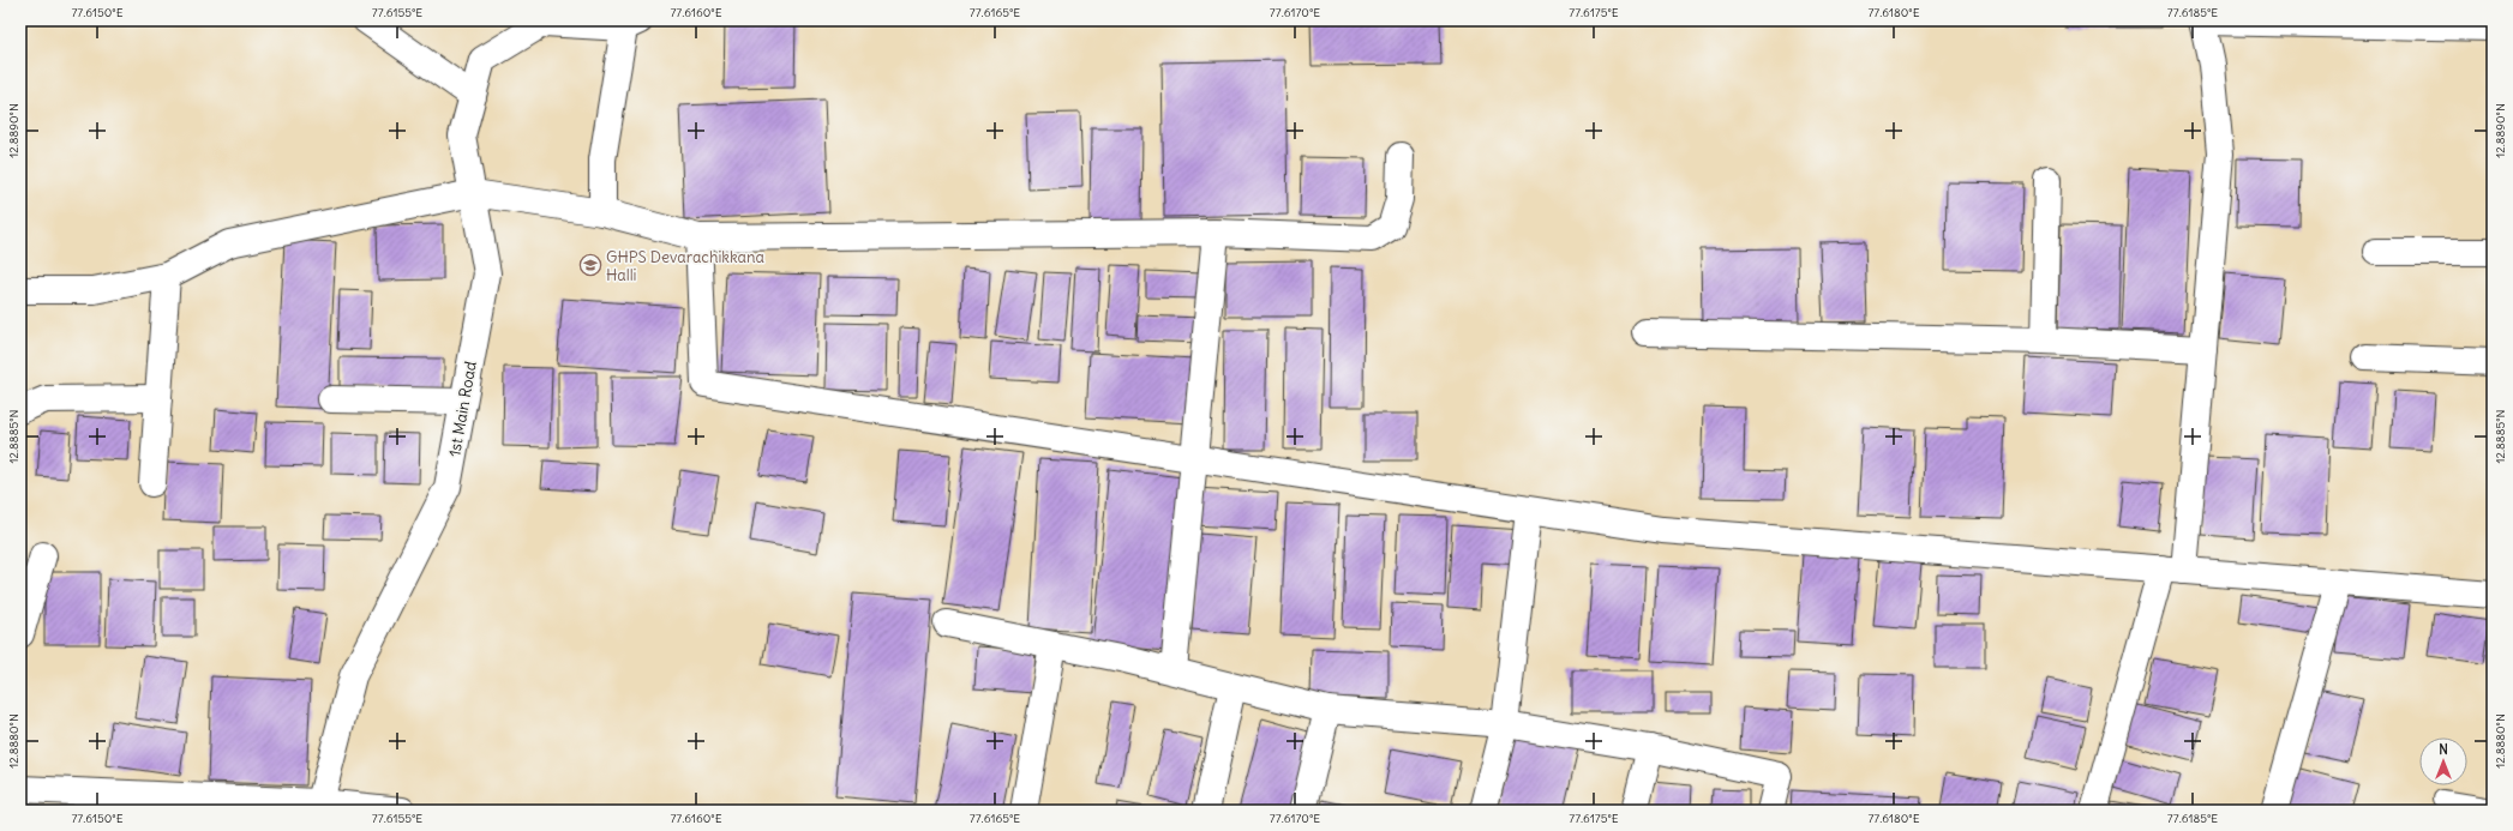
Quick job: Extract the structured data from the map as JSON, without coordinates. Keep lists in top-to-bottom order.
{
  "streets": {
    "street": ["1st Main Road"]
  },
  "places": {
    "school or university": ["GHPS Devarachikkana Halli"]
  },
  "north": "top",
  "coordinates": [
    "77.6150°E",
    "77.6155°E",
    "77.6160°E",
    "77.6165°E",
    "77.6170°E",
    "77.6175°E",
    "77.6180°E",
    "77.6185°E",
    "12.8890°N",
    "12.8885°N",
    "12.8880°N"
  ]
}
